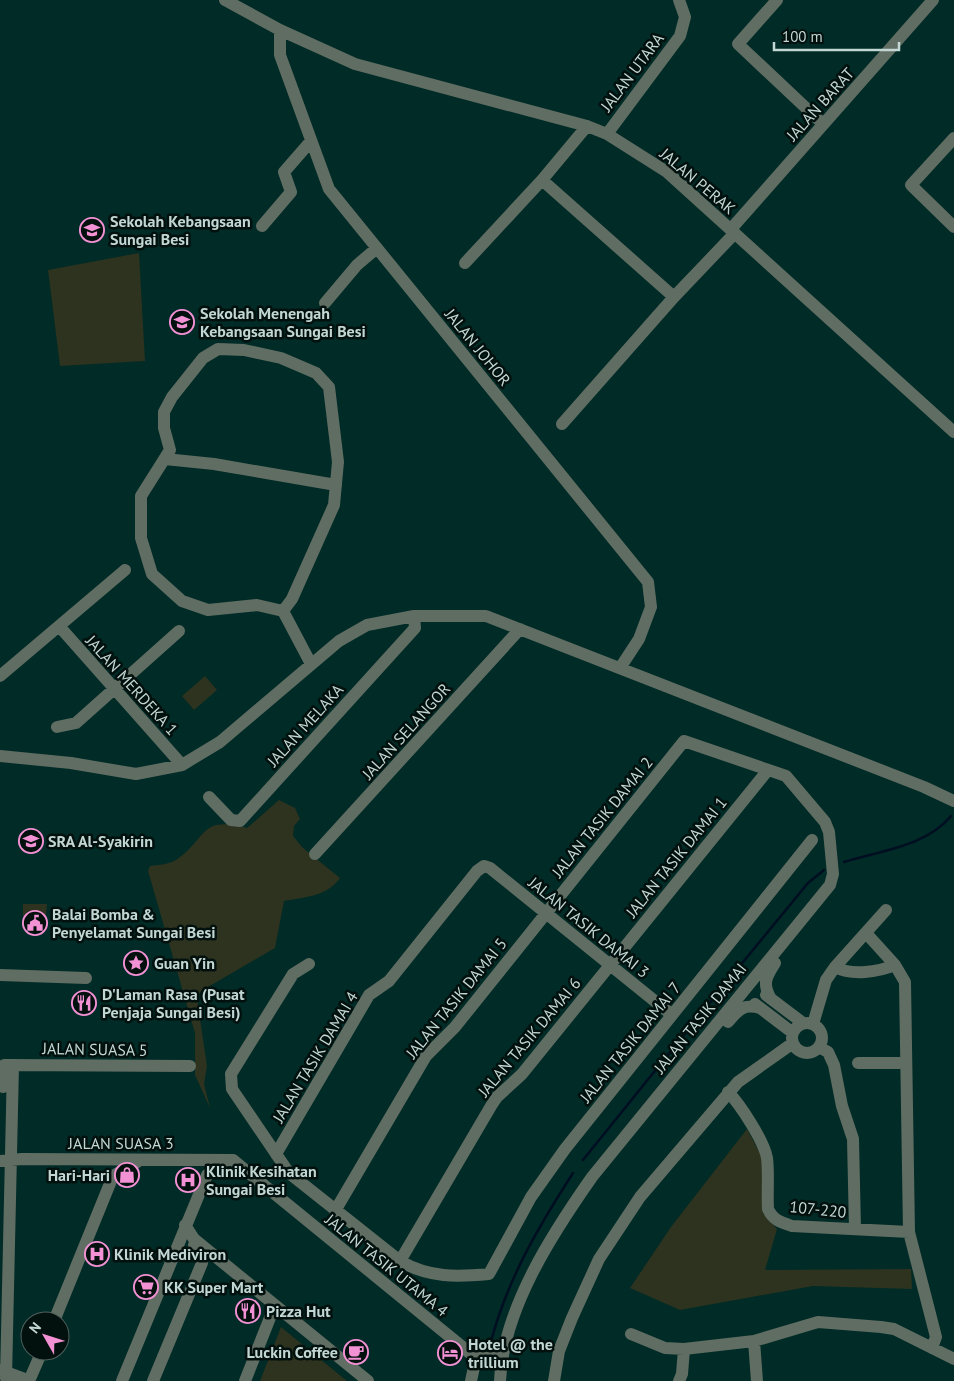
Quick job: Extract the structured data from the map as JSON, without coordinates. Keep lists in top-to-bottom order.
{
  "streets": {
    "street": [
      "JALAN UTARA",
      "JALAN BARAT",
      "JALAN PERAK",
      "JALAN JOHOR",
      "JALAN MERDEKA 1",
      "JALAN MELAKA",
      "JALAN SELANGOR",
      "JALAN TASIK DAMAI 2",
      "JALAN TASIK DAMAI 1",
      "JALAN TASIK DAMAI 3",
      "JALAN TASIK DAMAI 5",
      "JALAN TASIK DAMAI",
      "JALAN TASIK DAMAI 6",
      "JALAN TASIK DAMAI 7",
      "JALAN SUASA 5",
      "JALAN TASIK DAMAI 4",
      "JALAN SUASA 3",
      "107-220",
      "JALAN TASIK UTAMA 4"
    ]
  },
  "crossings": [
    ["JALAN UTARA", "JALAN PERAK"],
    ["JALAN BARAT", "JALAN PERAK"],
    ["JALAN PERAK", "JALAN JOHOR"],
    ["JALAN TASIK DAMAI 2", "JALAN TASIK DAMAI 3"],
    ["JALAN TASIK DAMAI 2", "JALAN TASIK DAMAI 5"],
    ["JALAN TASIK DAMAI 2", "JALAN TASIK DAMAI"],
    ["JALAN TASIK DAMAI 1", "JALAN TASIK DAMAI 3"],
    ["JALAN TASIK DAMAI 1", "JALAN TASIK DAMAI"],
    ["JALAN TASIK DAMAI 1", "JALAN TASIK DAMAI 6"],
    ["JALAN TASIK DAMAI 3", "JALAN TASIK DAMAI 5"],
    ["JALAN TASIK DAMAI 3", "JALAN TASIK DAMAI 6"],
    ["JALAN TASIK DAMAI 3", "JALAN TASIK DAMAI 7"],
    ["JALAN TASIK DAMAI 3", "JALAN TASIK DAMAI 4"],
    ["JALAN TASIK DAMAI", "JALAN TASIK UTAMA 4"],
    ["JALAN TASIK DAMAI 6", "JALAN TASIK DAMAI 7"],
    ["JALAN SUASA 3", "JALAN TASIK UTAMA 4"]
  ],
  "places": {
    "school or university": ["Sekolah Kebangsaan Sungai Besi", "Sekolah Menengah Kebangsaan Sungai Besi", "SRA Al-Syakirin"],
    "public building": ["Balai Bomba & Penyelamat Sungai Besi"],
    "place": ["Guan Yin"],
    "restaurant": ["D'Laman Rasa (Pusat Penjaja Sungai Besi)", "Pizza Hut"],
    "shop": ["Hari-Hari"],
    "hospital": ["Klinik Kesihatan Sungai Besi", "Klinik Mediviron"],
    "supermarket": ["KK Super Mart"],
    "cafe": ["Luckin Coffee"],
    "hotel": ["Hotel @ the trillium"]
  },
  "scale_bar": "100 m",
  "north": "top left"
}
